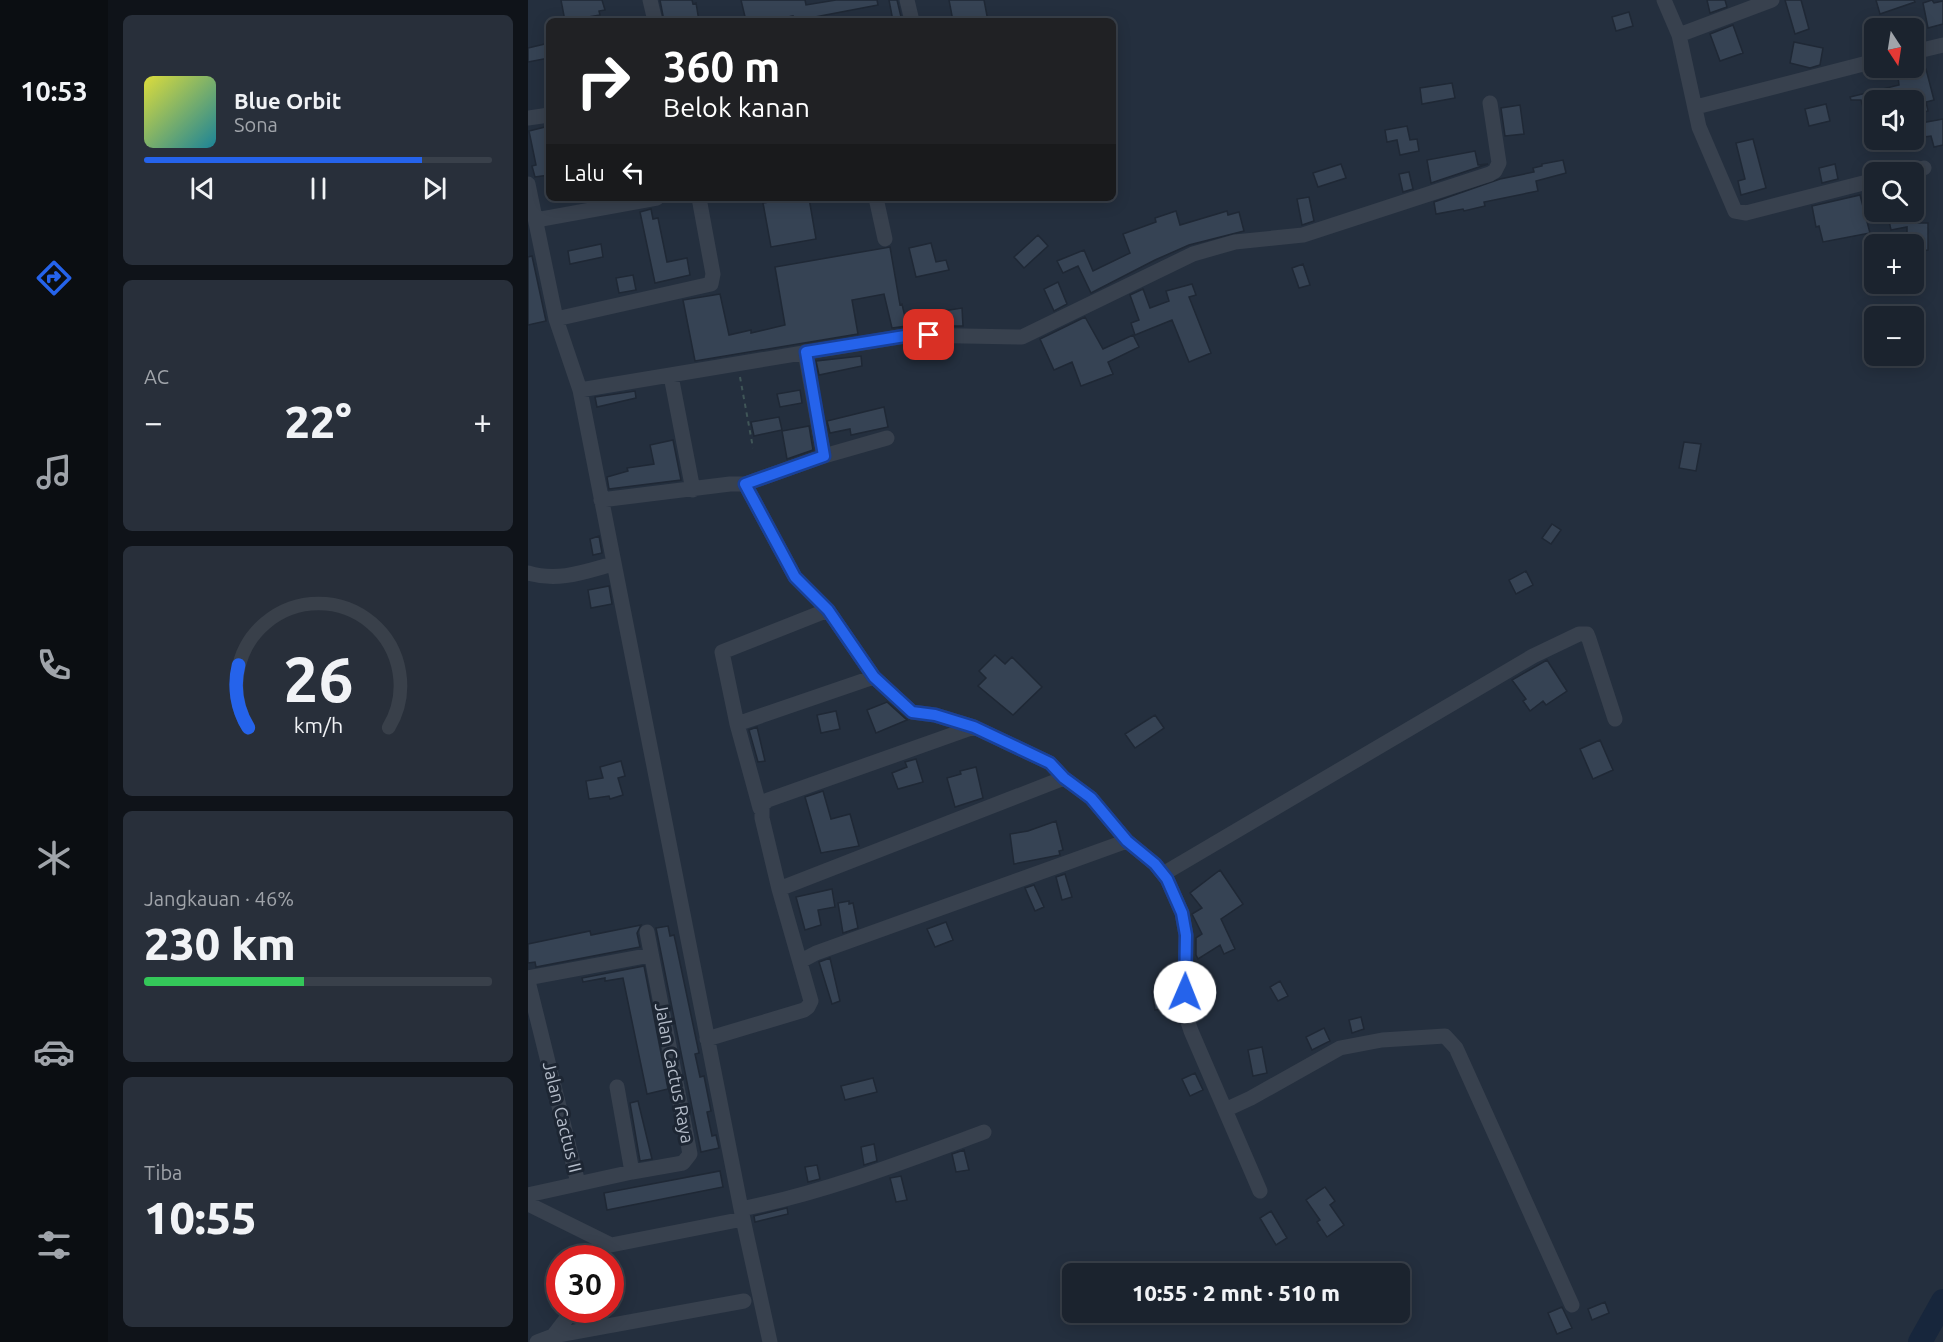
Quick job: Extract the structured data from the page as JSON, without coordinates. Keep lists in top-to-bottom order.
{
  "streets": {
    "street": ["Jalan Cactus Raya", "Jalan Cactus II"]
  },
  "crossings": [
    ["Jalan Cactus Raya", "Jalan Cactus II"]
  ],
  "north": "bottom",
  "page": {
    "tabs": "10:53",
    "map_buttons": ["+", "−"],
    "turn": ["360 m", "Belok kanan"],
    "song": ["Blue Orbit", "Sona"],
    "then": "Lalu",
    "tile": [
      "AC",
      ["Jangkauan · 46%", "230 km"],
      ["Tiba", "10:55"]
    ],
    "heat": ["−", "22°", "+"],
    "limit": "30",
    "trip": "10:55 · 2 mnt · 510 m",
    "gauge": ["26", "km/h"]
  }
}
